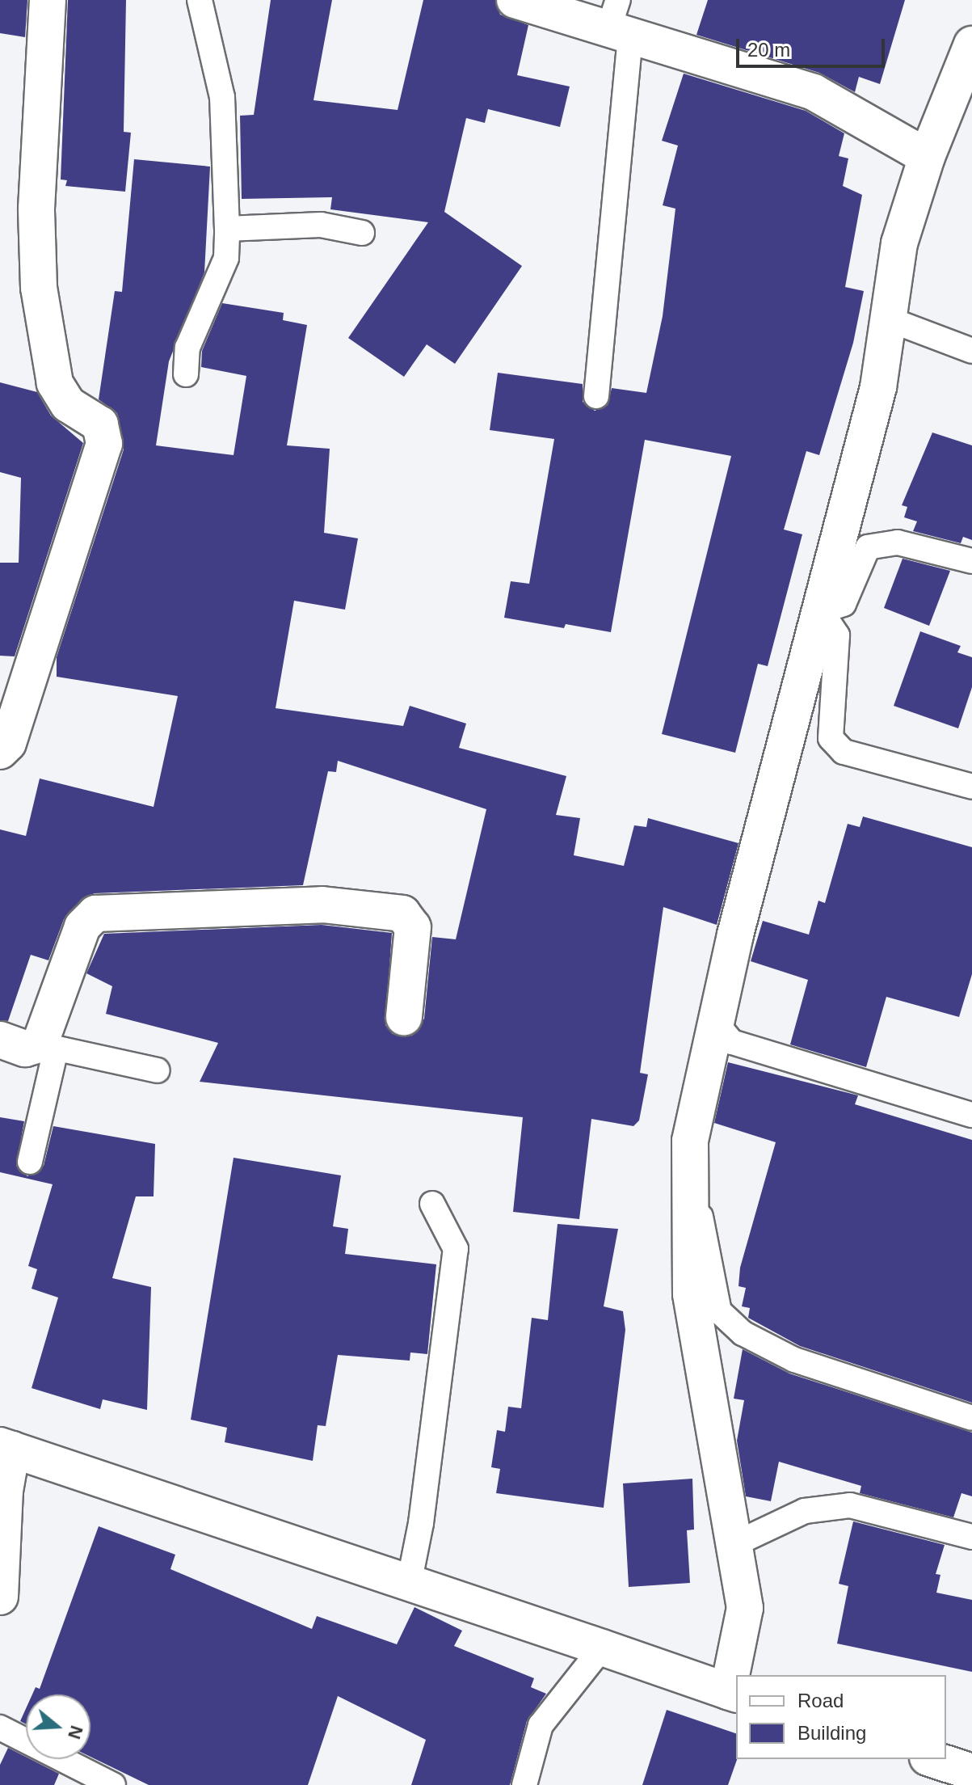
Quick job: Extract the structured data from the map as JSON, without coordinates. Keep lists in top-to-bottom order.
{
  "legend": ["Road", "Building"],
  "scale_bar": "20 m",
  "north": "right"
}
